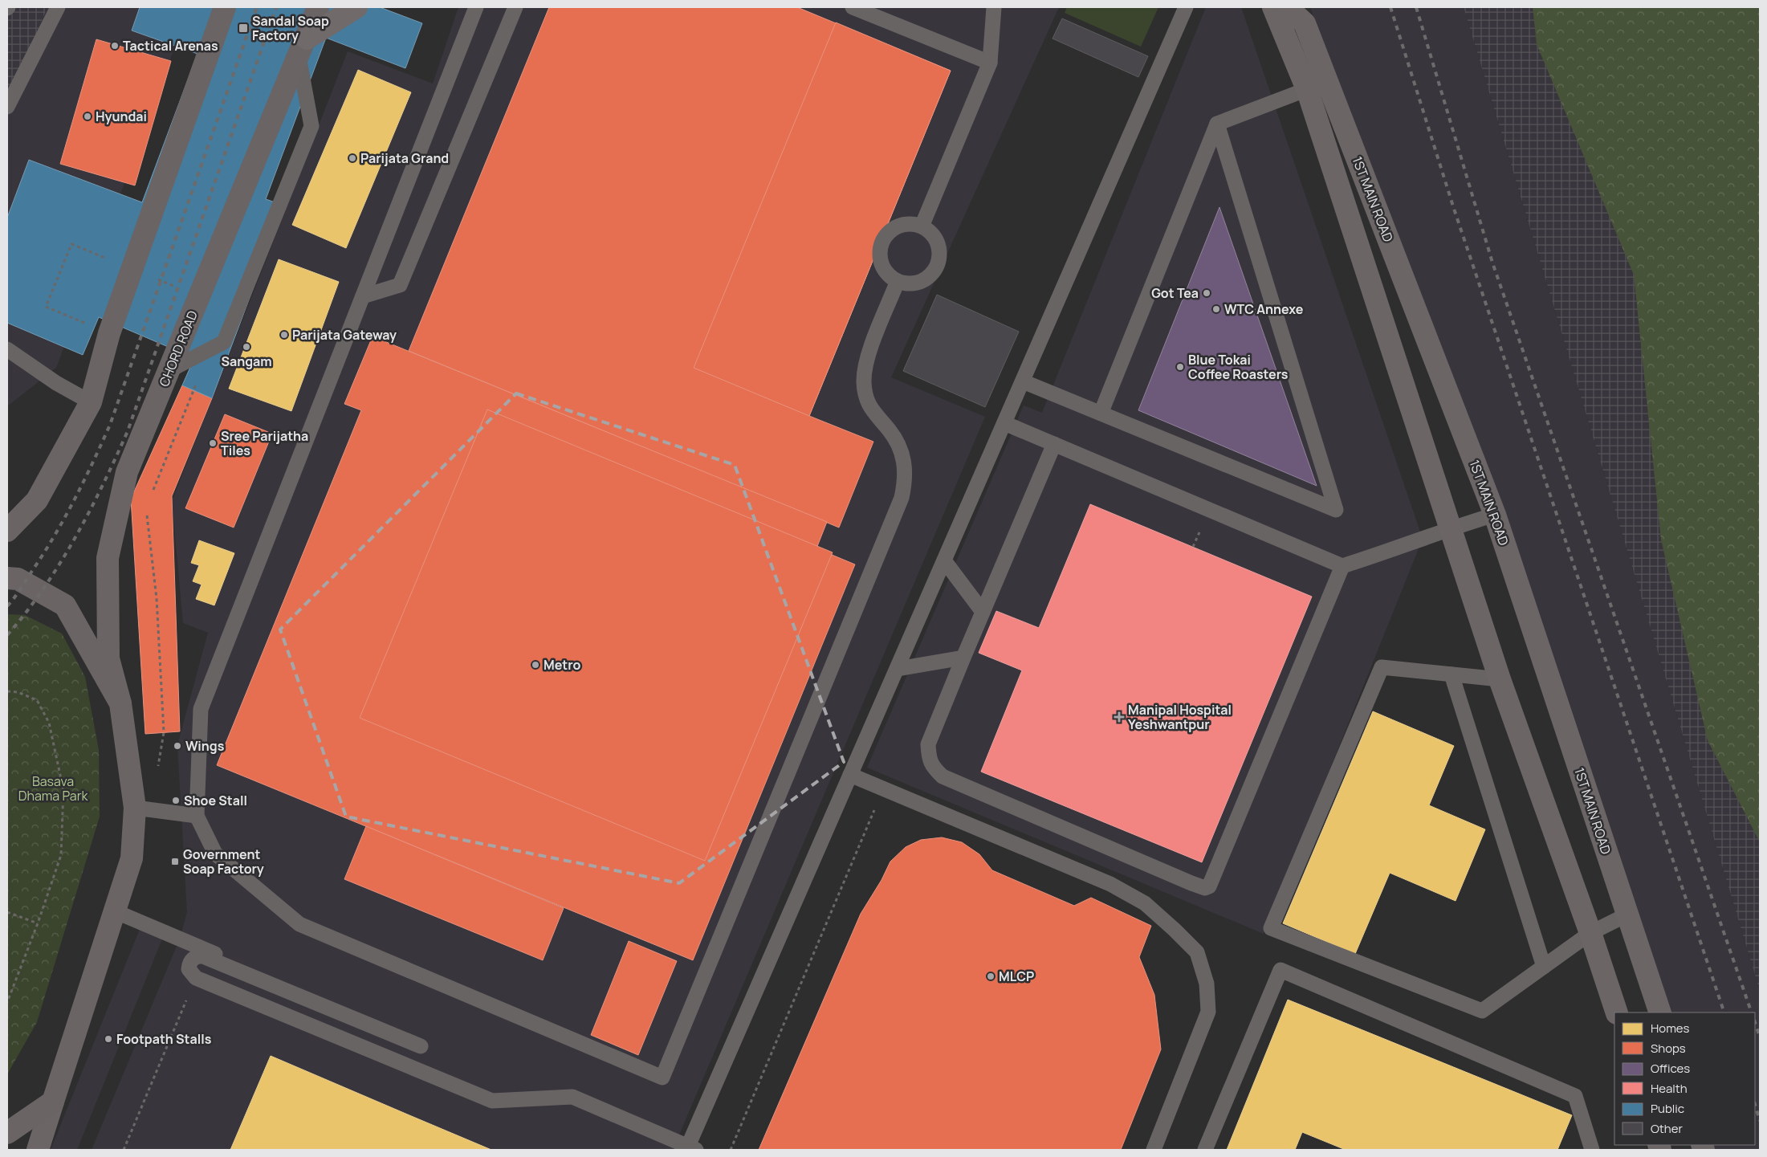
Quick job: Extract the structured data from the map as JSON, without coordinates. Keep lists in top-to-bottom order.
{
  "streets": {
    "main road": ["1ST MAIN ROAD", "CHORD ROAD"]
  },
  "parks": ["Basava Dhama Park"],
  "places": {
    "transit": ["Sandal Soap Factory", "Government Soap Factory"],
    "other": [
      "Tactical Arenas",
      "Hyundai",
      "Parijata Grand",
      "Got Tea",
      "WTC Annexe",
      "Parijata Gateway",
      "Sangam",
      "Blue Tokai Coffee Roasters",
      "Sree Parijatha Tiles",
      "Metro",
      "Wings",
      "Shoe Stall",
      "MLCP",
      "Footpath Stalls"
    ],
    "health": ["Manipal Hospital Yeshwantpur"]
  },
  "legend": [
    "Homes",
    "Shops",
    "Offices",
    "Health",
    "Public",
    "Other"
  ]
}
